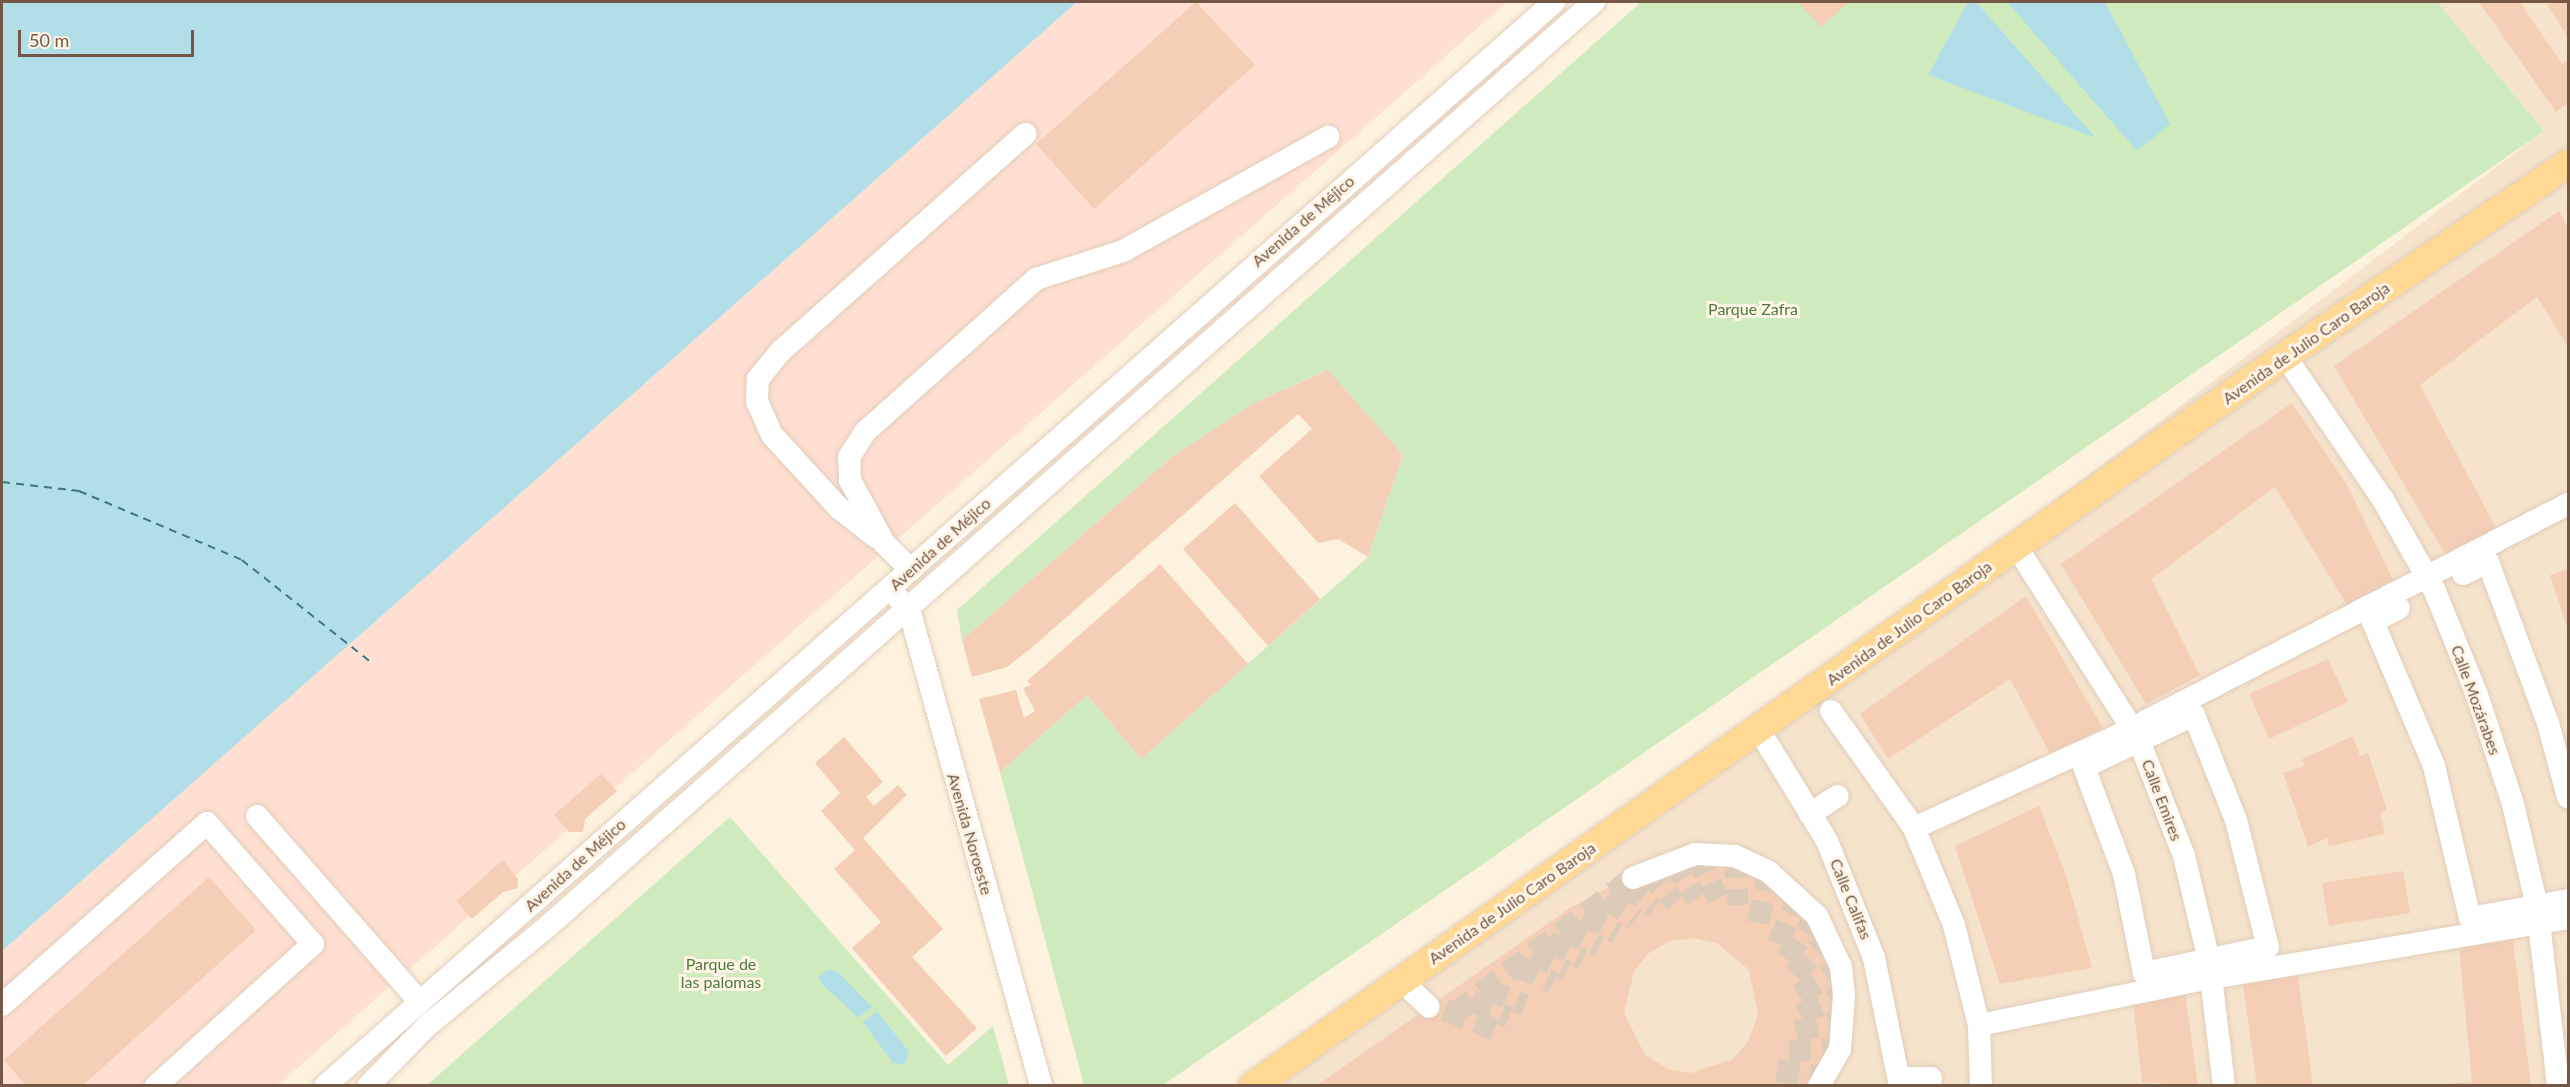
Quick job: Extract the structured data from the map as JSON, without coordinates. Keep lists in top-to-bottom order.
{
  "streets": {
    "main road": ["Avenida de Julio Caro Baroja"],
    "street": [
      "Avenida de Méjico",
      "Calle Mozárabes",
      "Calle Emires",
      "Avenida Noroeste",
      "Calle Califas"
    ]
  },
  "crossings": [
    ["Avenida de Méjico", "Avenida Noroeste"],
    ["Avenida de Julio Caro Baroja", "Calle Mozárabes"],
    ["Avenida de Julio Caro Baroja", "Calle Emires"],
    ["Avenida de Julio Caro Baroja", "Calle Califas"]
  ],
  "parks": ["Parque Zafra", "Parque de las palomas"],
  "scale_bar": "50 m"
}
